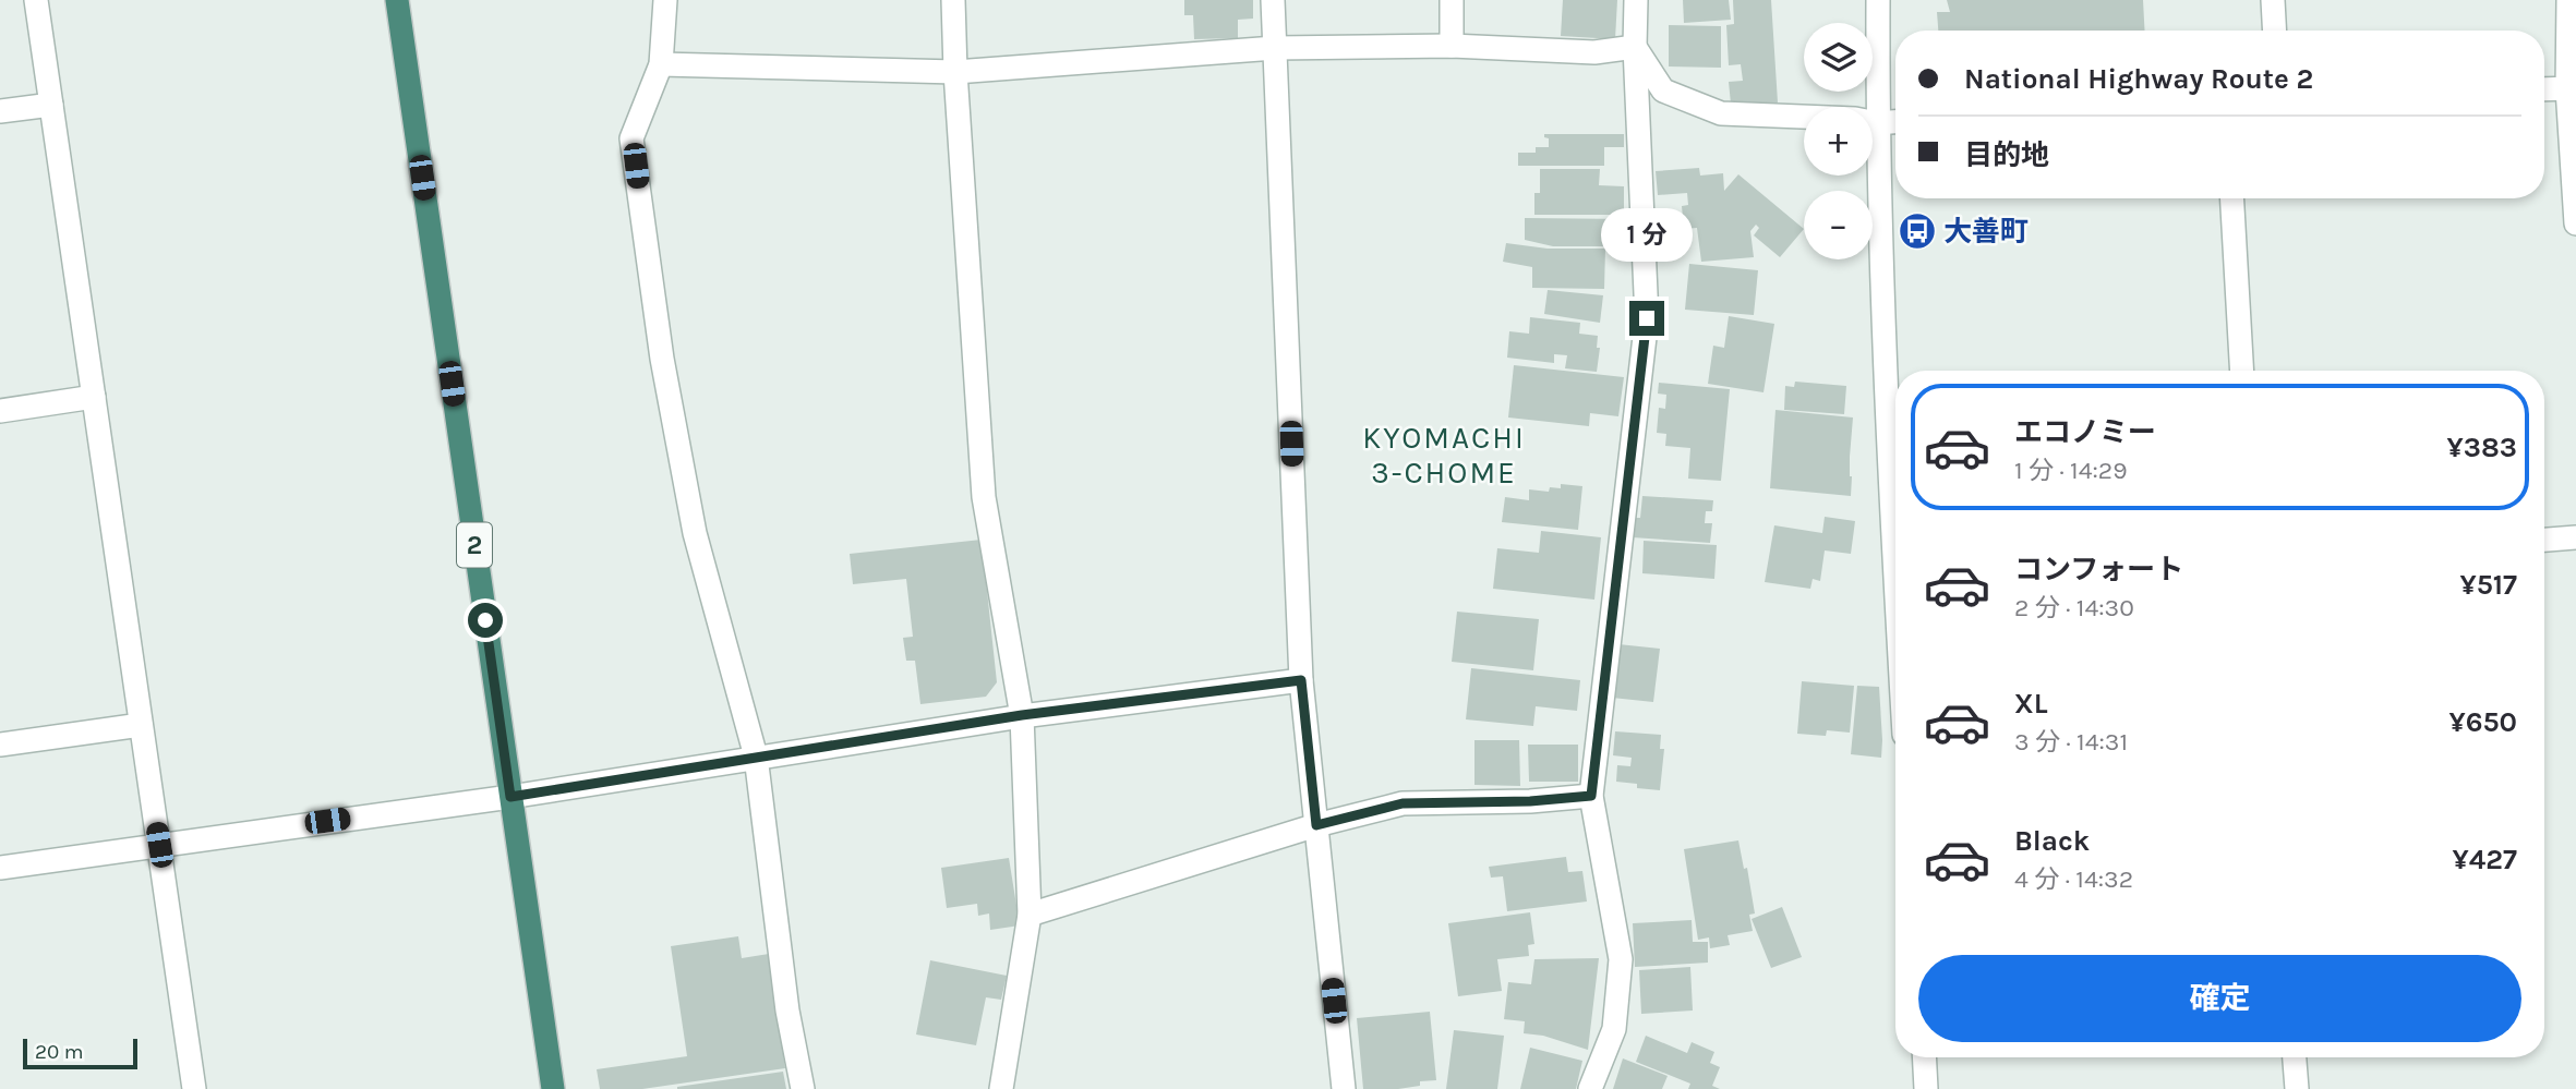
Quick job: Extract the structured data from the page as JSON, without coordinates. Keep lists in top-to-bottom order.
{
  "streets": {
    "highway": ["2"]
  },
  "districts": ["KYOMACHI 3-CHOME"],
  "places": {
    "bus stop": ["大善町"]
  },
  "scale_bar": "20 m",
  "page": {
    "map_buttons": ["+", "−"],
    "banner": ["National Highway Route 2", "目的地"],
    "bubble": "1 分",
    "list": [
      {
        "name": "エコノミー",
        "note": "1 分 · 14:29",
        "value": "¥383"
      },
      {
        "name": "コンフォート",
        "note": "2 分 · 14:30",
        "value": "¥517"
      },
      {
        "name": "XL",
        "note": "3 分 · 14:31",
        "value": "¥650"
      },
      {
        "name": "Black",
        "note": "4 分 · 14:32",
        "value": "¥427"
      }
    ],
    "buttons": "確定",
    "scale": "20 m"
  }
}
